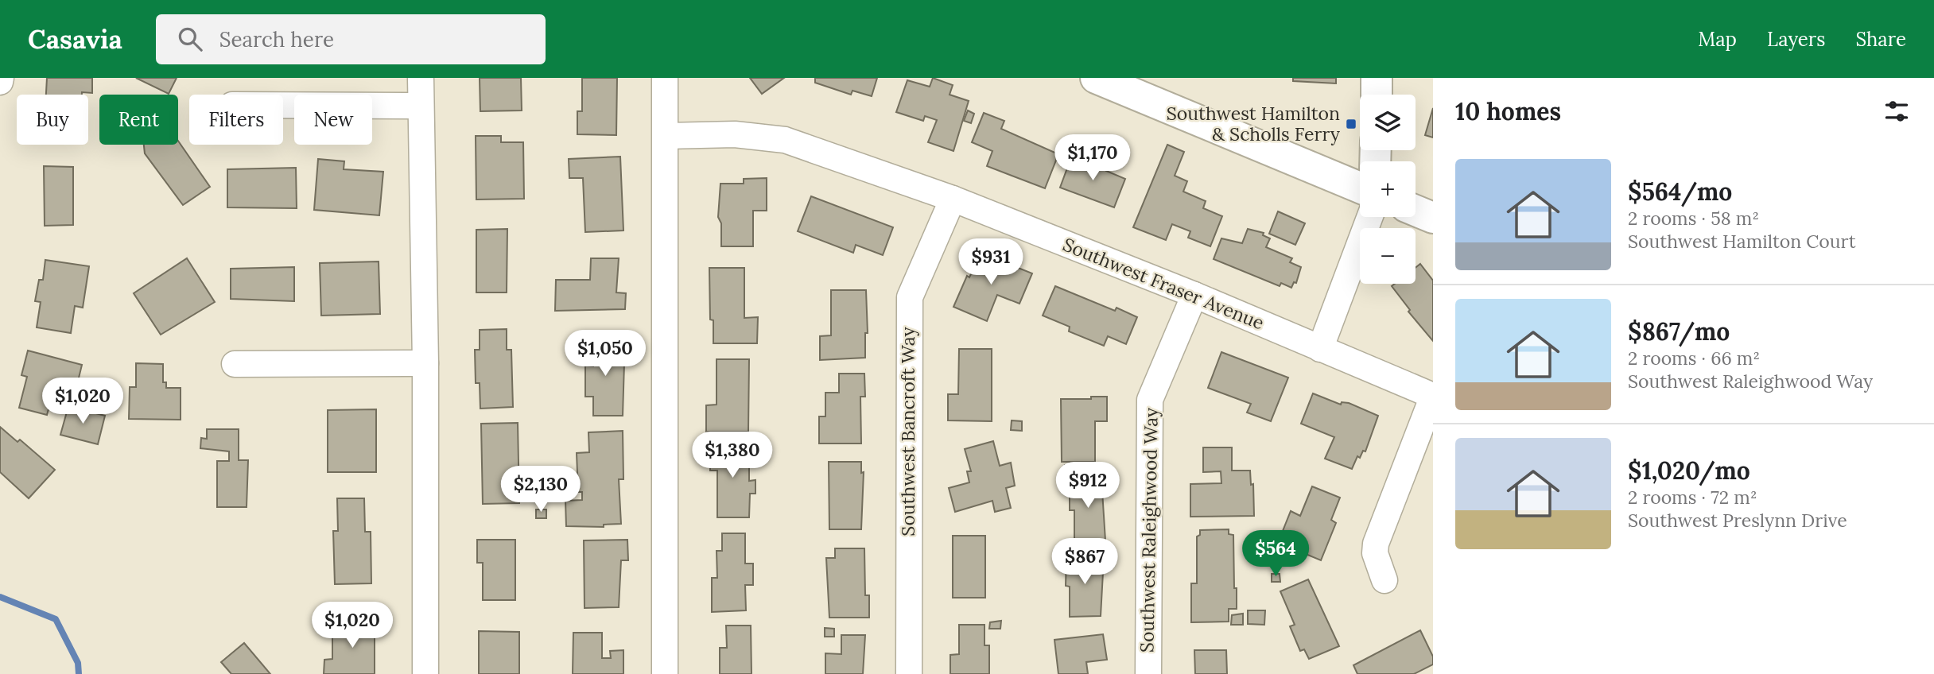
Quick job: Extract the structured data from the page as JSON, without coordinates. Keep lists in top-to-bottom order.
{
  "streets": {
    "street": ["Southwest Fraser Avenue", "Southwest Bancroft Way", "Southwest Raleighwood Way"]
  },
  "crossings": [
    ["Southwest Fraser Avenue", "Southwest Bancroft Way"],
    ["Southwest Fraser Avenue", "Southwest Raleighwood Way"]
  ],
  "places": {
    "transit": ["Southwest Hamilton & Scholls Ferry"]
  },
  "page": {
    "header": "Casavia",
    "search": "Search here",
    "nav": ["Map", "Layers", "Share"],
    "heading": "10 homes",
    "map_buttons": ["+", "−"],
    "chip": [
      "Buy",
      "Rent",
      "Filters",
      "New"
    ],
    "price": [
      "$1,170",
      "$931",
      "$1,050",
      "$1,020",
      "$1,380",
      "$912",
      "$2,130",
      "$564",
      "$867",
      "$1,020"
    ],
    "list": [
      {
        "name": "$564/mo",
        "note": "2 rooms · 58 m² · Southwest Hamilton Court"
      },
      {
        "name": "$867/mo",
        "note": "2 rooms · 66 m² · Southwest Raleighwood Way"
      },
      {
        "name": "$1,020/mo",
        "note": "2 rooms · 72 m² · Southwest Preslynn Drive"
      }
    ]
  }
}
